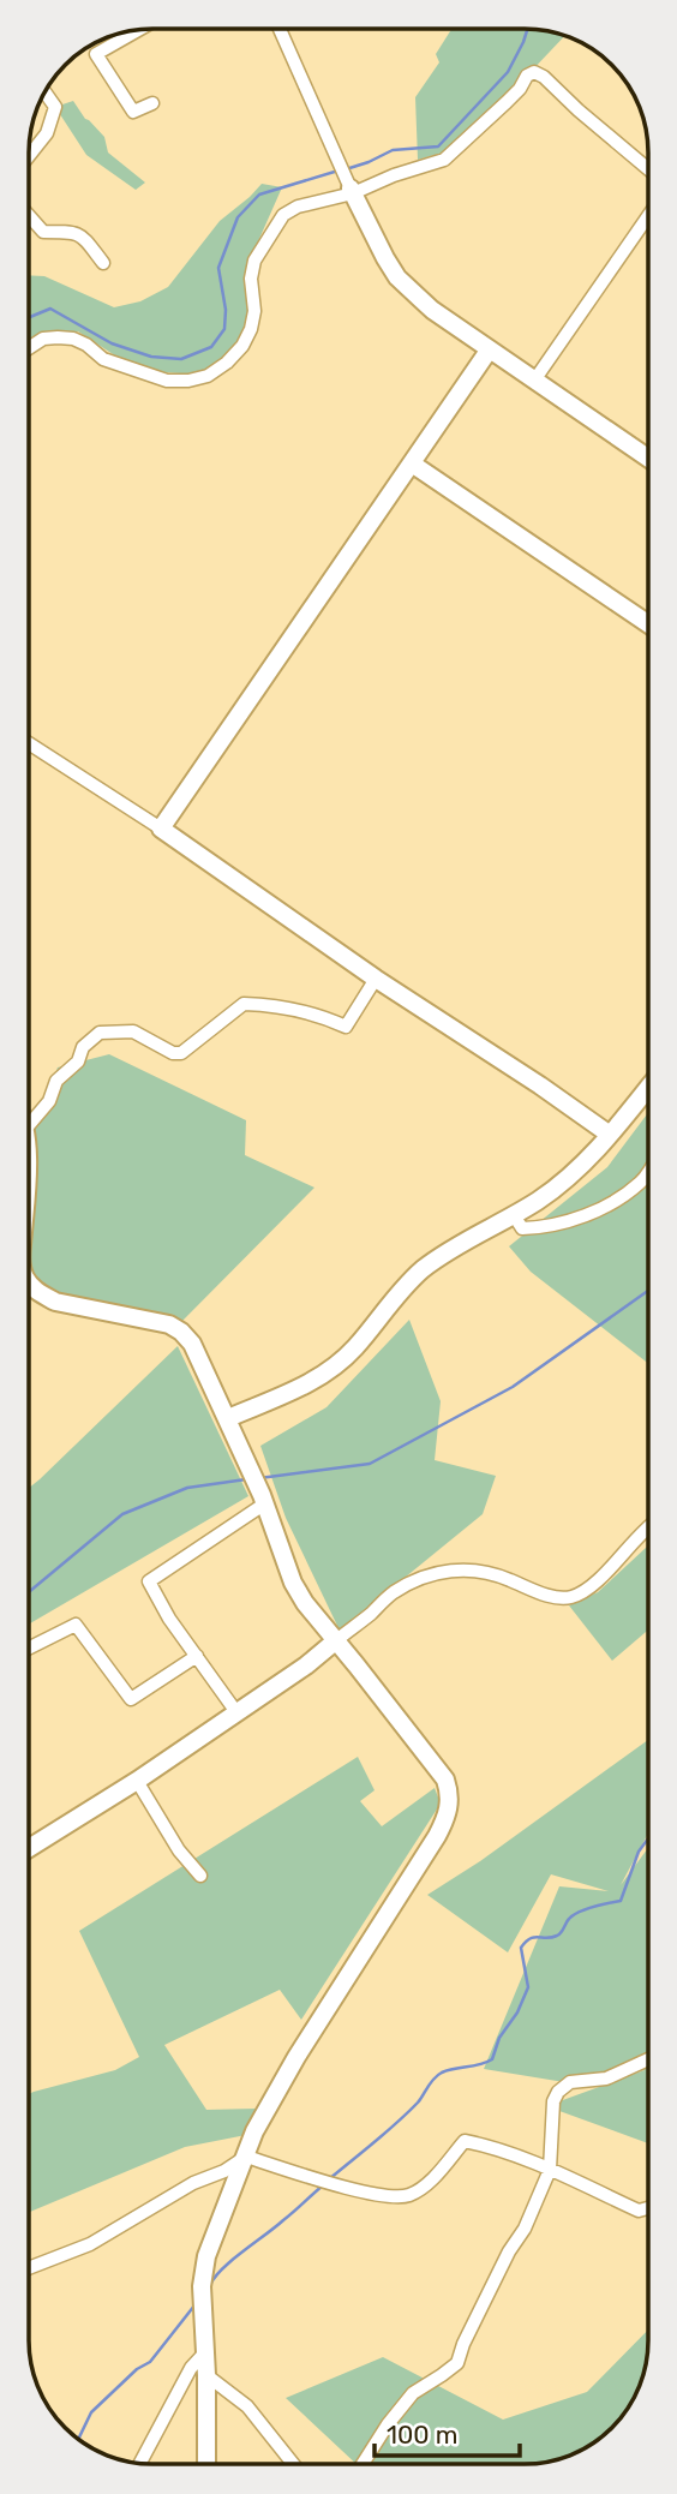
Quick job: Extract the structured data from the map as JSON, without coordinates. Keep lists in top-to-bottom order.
{
  "scale_bar": "100 m"
}
